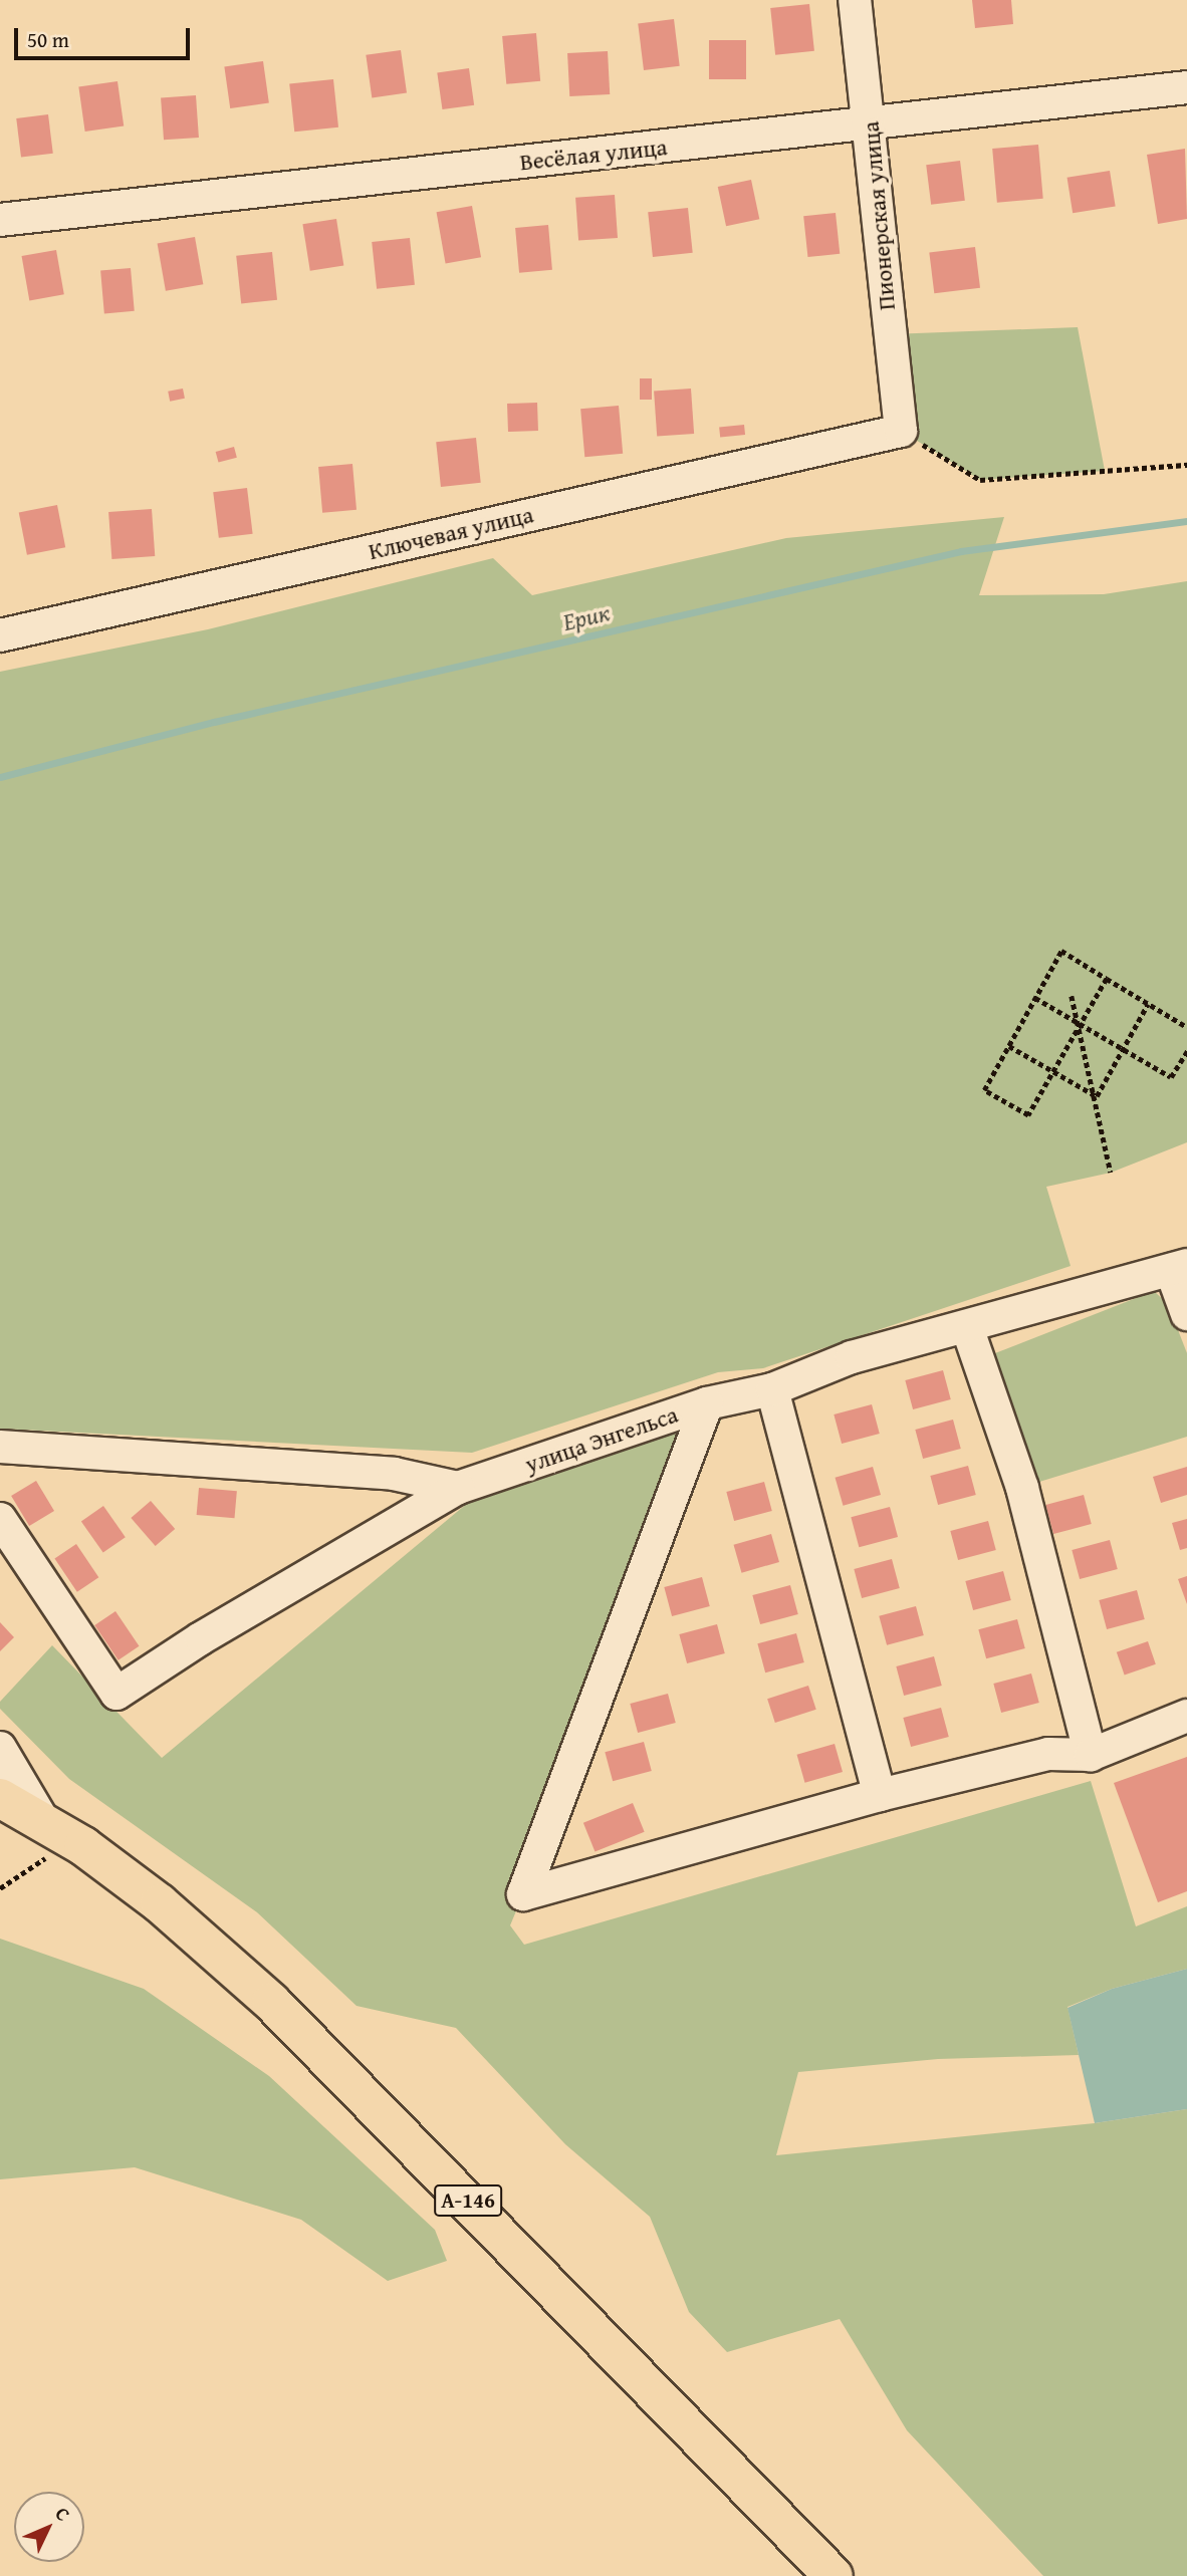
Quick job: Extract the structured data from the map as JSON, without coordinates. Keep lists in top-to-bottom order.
{
  "streets": {
    "highway": ["А-146"],
    "street": [
      "Весёлая улица",
      "Пионерская улица",
      "Ключевая улица",
      "улица Энгельса"
    ]
  },
  "crossings": [
    ["Весёлая улица", "Пионерская улица"],
    ["Пионерская улица", "Ключевая улица"]
  ],
  "water": ["Ерик"],
  "scale_bar": "50 m",
  "north": "top right"
}
